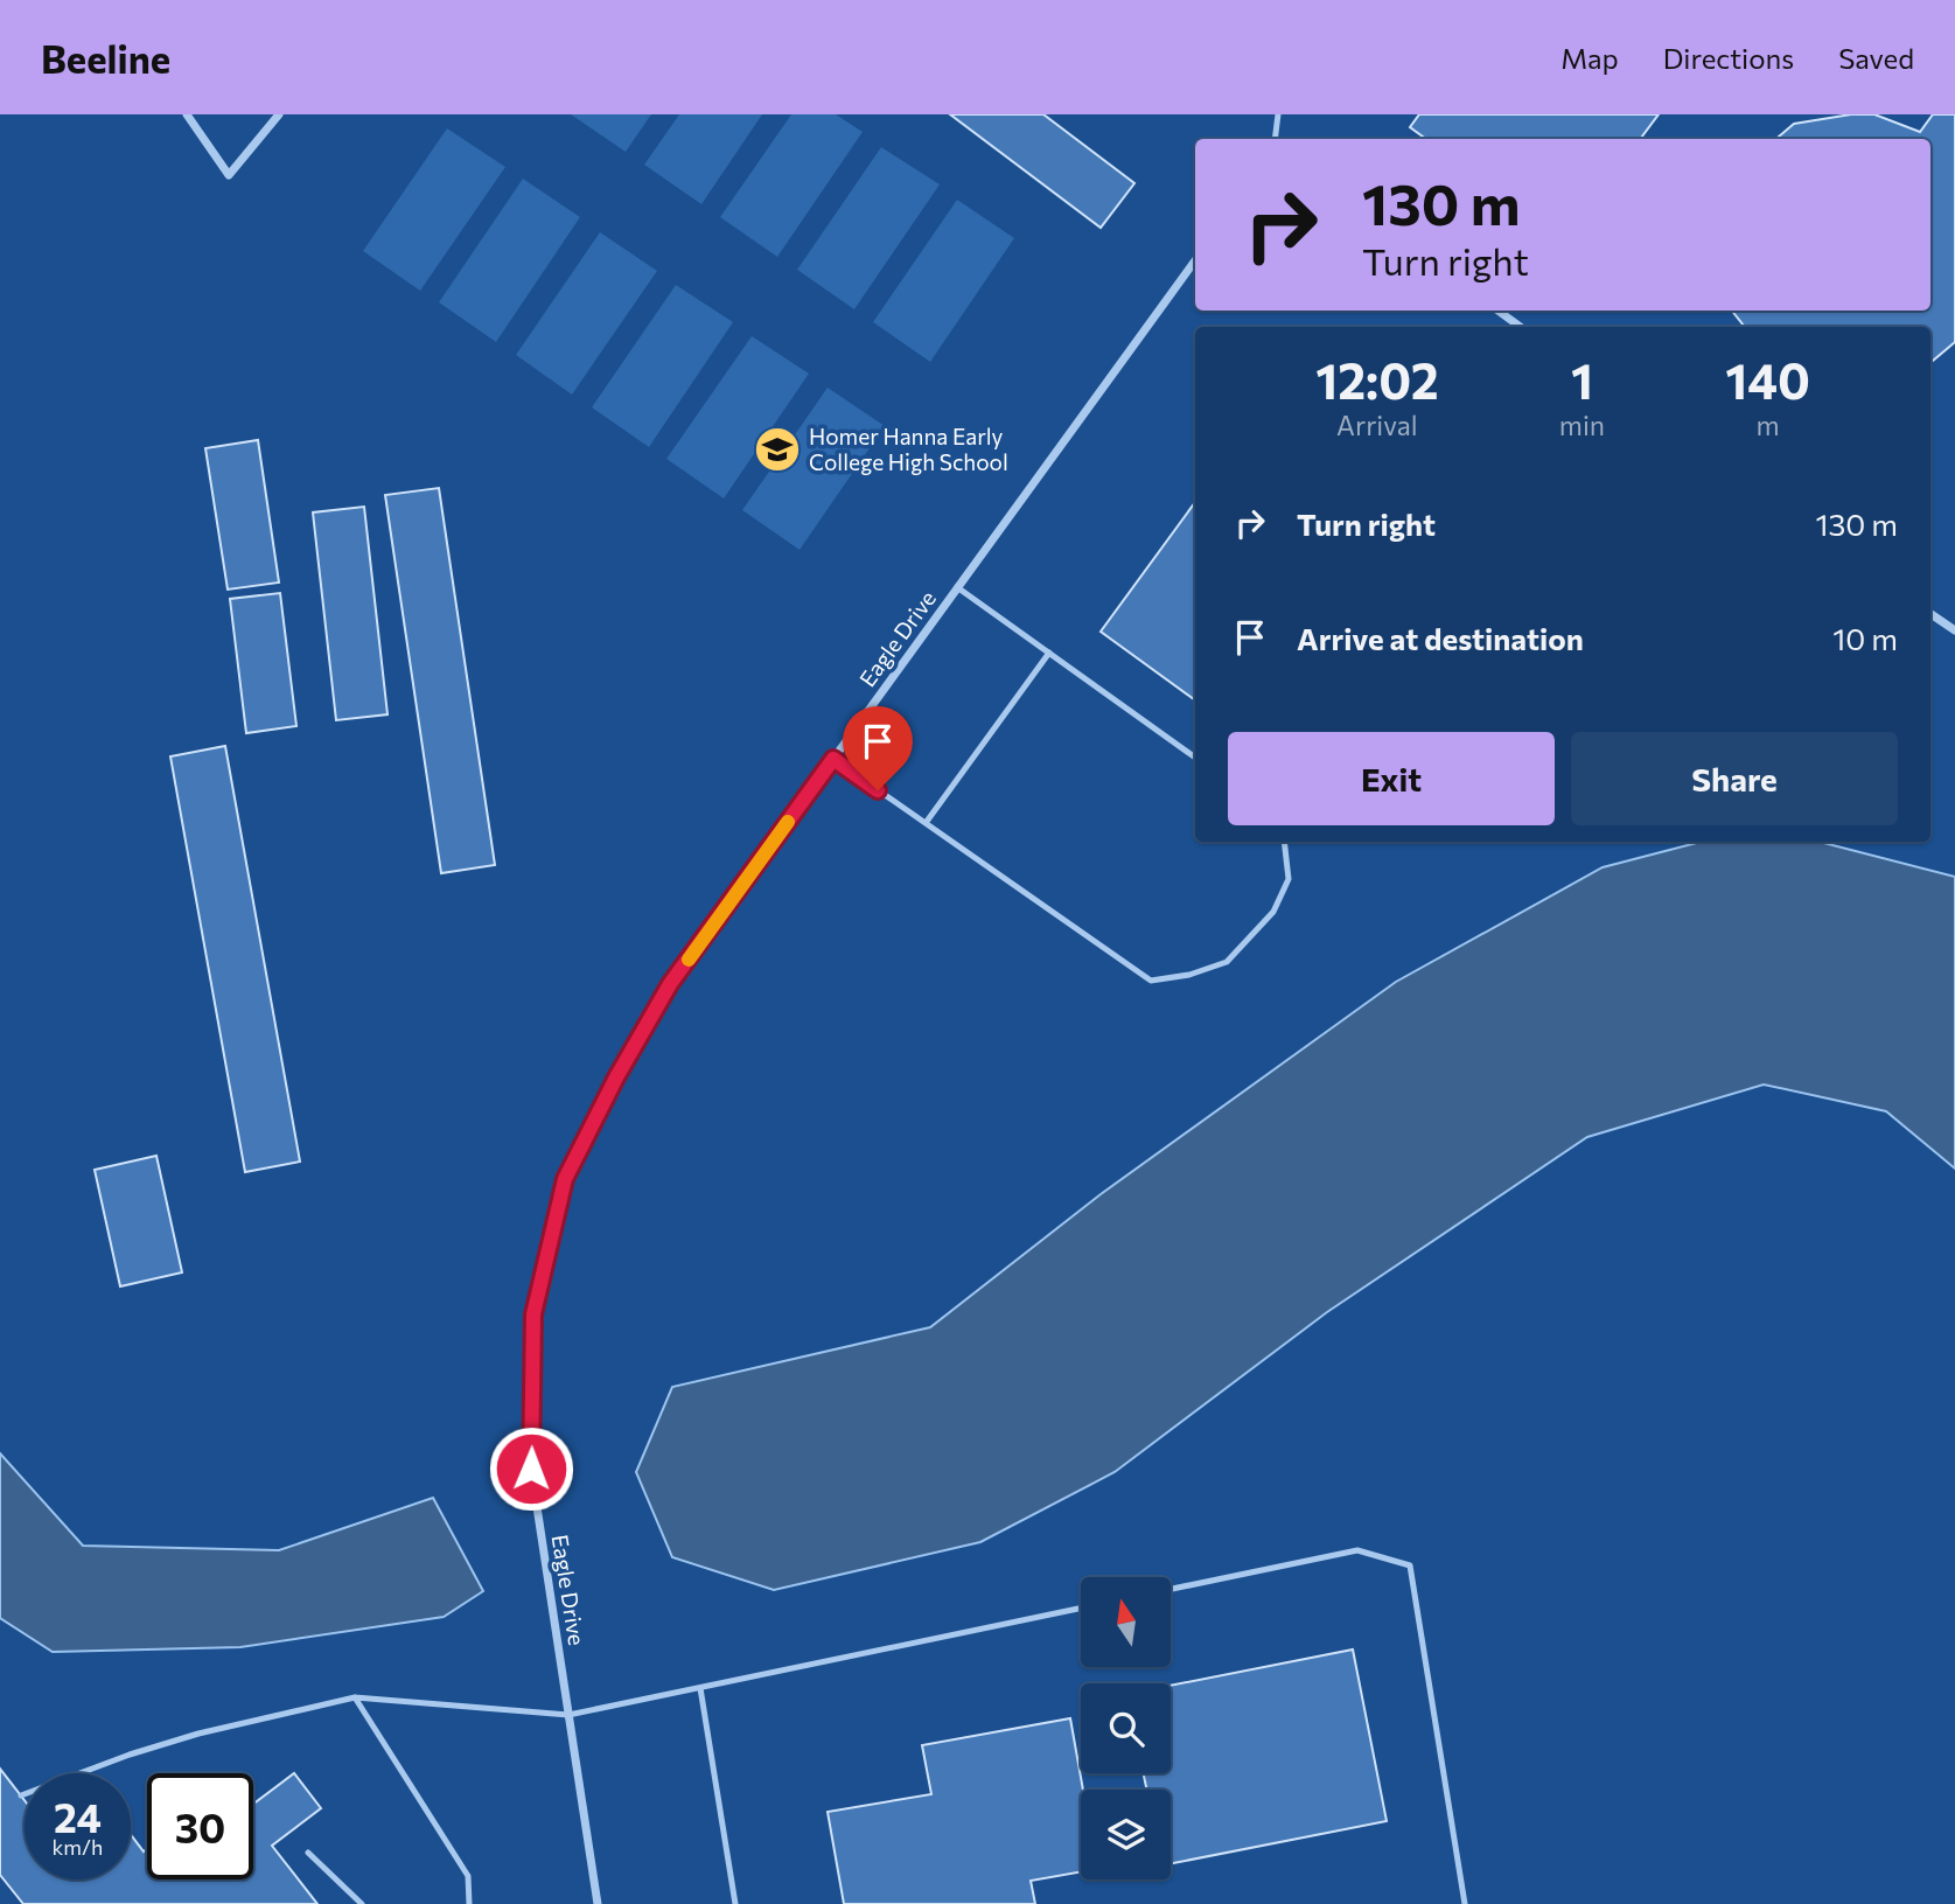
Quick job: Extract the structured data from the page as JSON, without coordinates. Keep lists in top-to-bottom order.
{
  "streets": {
    "street": ["Eagle Drive"]
  },
  "places": {
    "school or university": ["Homer Hanna Early College High School"]
  },
  "north": "top",
  "page": {
    "header": "Beeline",
    "nav": ["Map", "Directions", "Saved"],
    "turn": ["130 m", "Turn right"],
    "eta": [
      "12:02",
      "Arrival",
      "1",
      "min",
      "140",
      "m"
    ],
    "list": [
      {
        "name": "Turn right",
        "value": "130 m"
      },
      {
        "name": "Arrive at destination",
        "value": "10 m"
      }
    ],
    "buttons": ["Exit", "Share"],
    "speed": "24 km/h",
    "limit": "30"
  }
}
